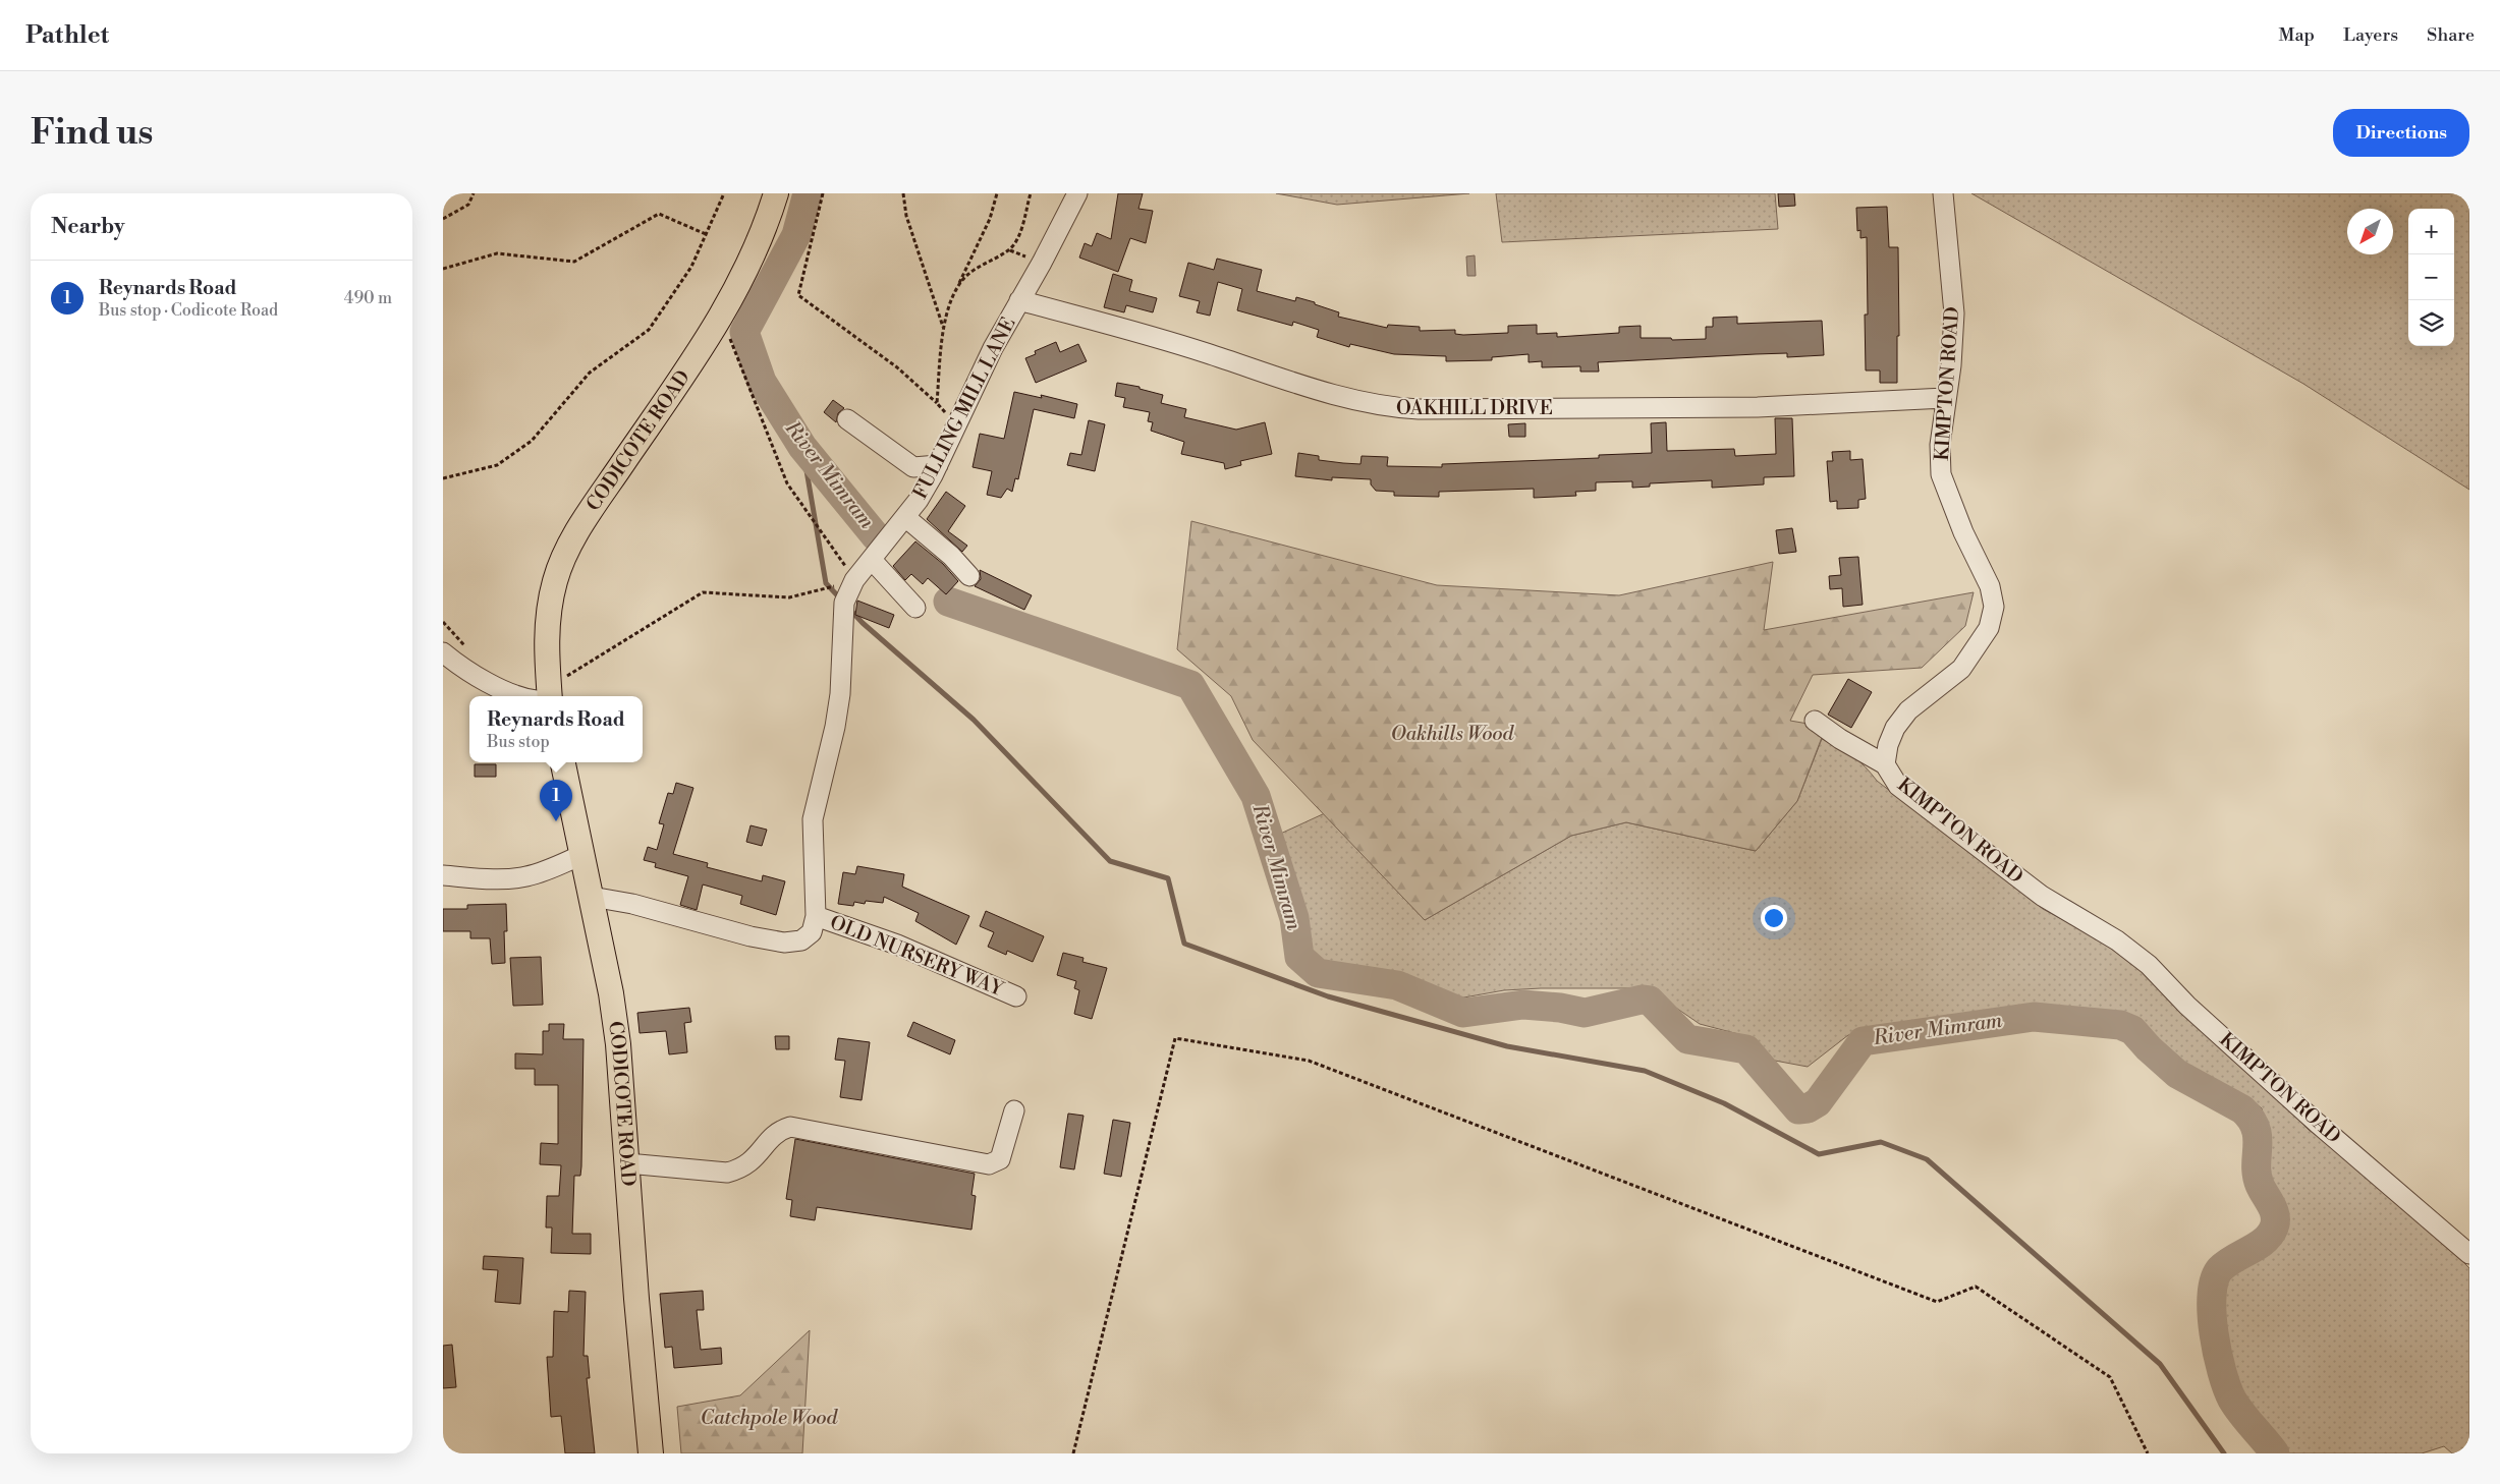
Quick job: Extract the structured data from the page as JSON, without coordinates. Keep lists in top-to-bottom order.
{
  "streets": {
    "main road": ["CODICOTE ROAD"],
    "street": [
      "KIMPTON ROAD",
      "FULLING MILL LANE",
      "OAKHILL DRIVE",
      "OLD NURSERY WAY"
    ]
  },
  "crossings": [
    ["KIMPTON ROAD", "OAKHILL DRIVE"],
    ["FULLING MILL LANE", "OAKHILL DRIVE"],
    ["FULLING MILL LANE", "CODICOTE ROAD"],
    ["FULLING MILL LANE", "OLD NURSERY WAY"]
  ],
  "water": ["River Mimram"],
  "parks": ["Oakhills Wood", "Catchpole Wood"],
  "north": "bottom left",
  "page": {
    "header": "Pathlet",
    "nav": ["Map", "Layers", "Share"],
    "buttons": "Directions",
    "title": "Find us",
    "heading": "Nearby",
    "map_buttons": ["+", "−"],
    "list": [
      {
        "mark": "1",
        "name": "Reynards Road",
        "note": "Bus stop · Codicote Road",
        "value": "490 m"
      }
    ],
    "popup": ["Reynards Road", "Bus stop"],
    "pins": "1"
  }
}
